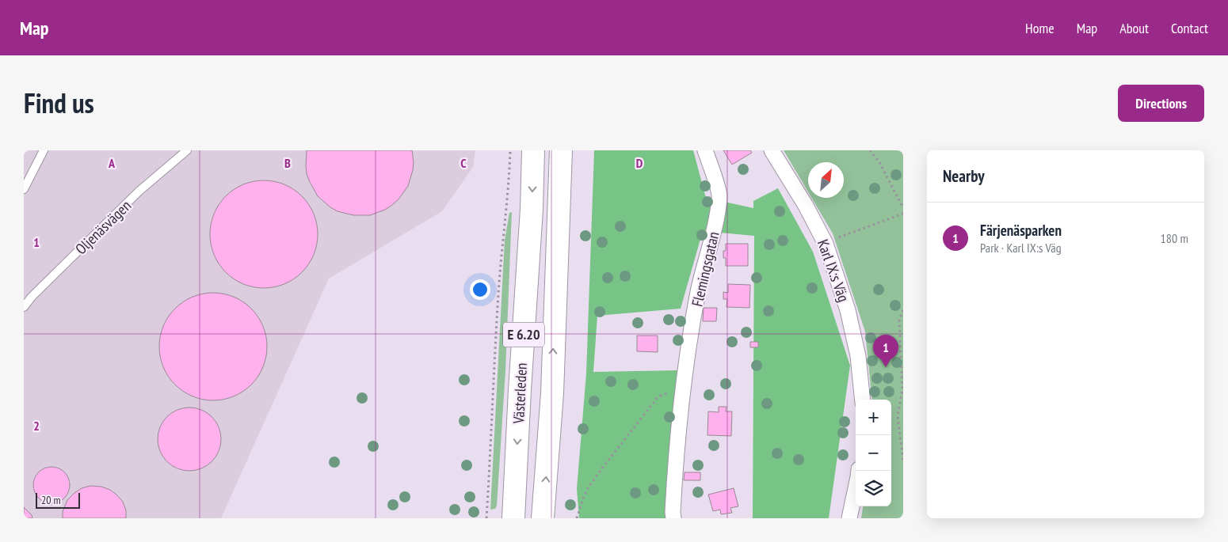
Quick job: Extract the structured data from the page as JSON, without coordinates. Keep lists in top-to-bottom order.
{
  "streets": {
    "highway": ["E 6.20", "Västerleden"],
    "street": ["Flemingsgatan", "Karl IX:s Väg"],
    "lane": ["Oljenäsvägen"]
  },
  "scale_bar": "20 m",
  "north": "top right",
  "page": {
    "header": "Map",
    "nav": [
      "Home",
      "Map",
      "About",
      "Contact"
    ],
    "title": "Find us",
    "buttons": "Directions",
    "heading": "Nearby",
    "list": [
      {
        "mark": "1",
        "name": "Färjenäsparken",
        "note": "Park · Karl IX:s Väg",
        "value": "180 m"
      }
    ],
    "pins": "1",
    "map_buttons": ["+", "−"],
    "scale": "20 m"
  },
  "grid": {
    "columns": [
      "A",
      "B",
      "C",
      "D"
    ],
    "rows": ["1", "2"]
  }
}
